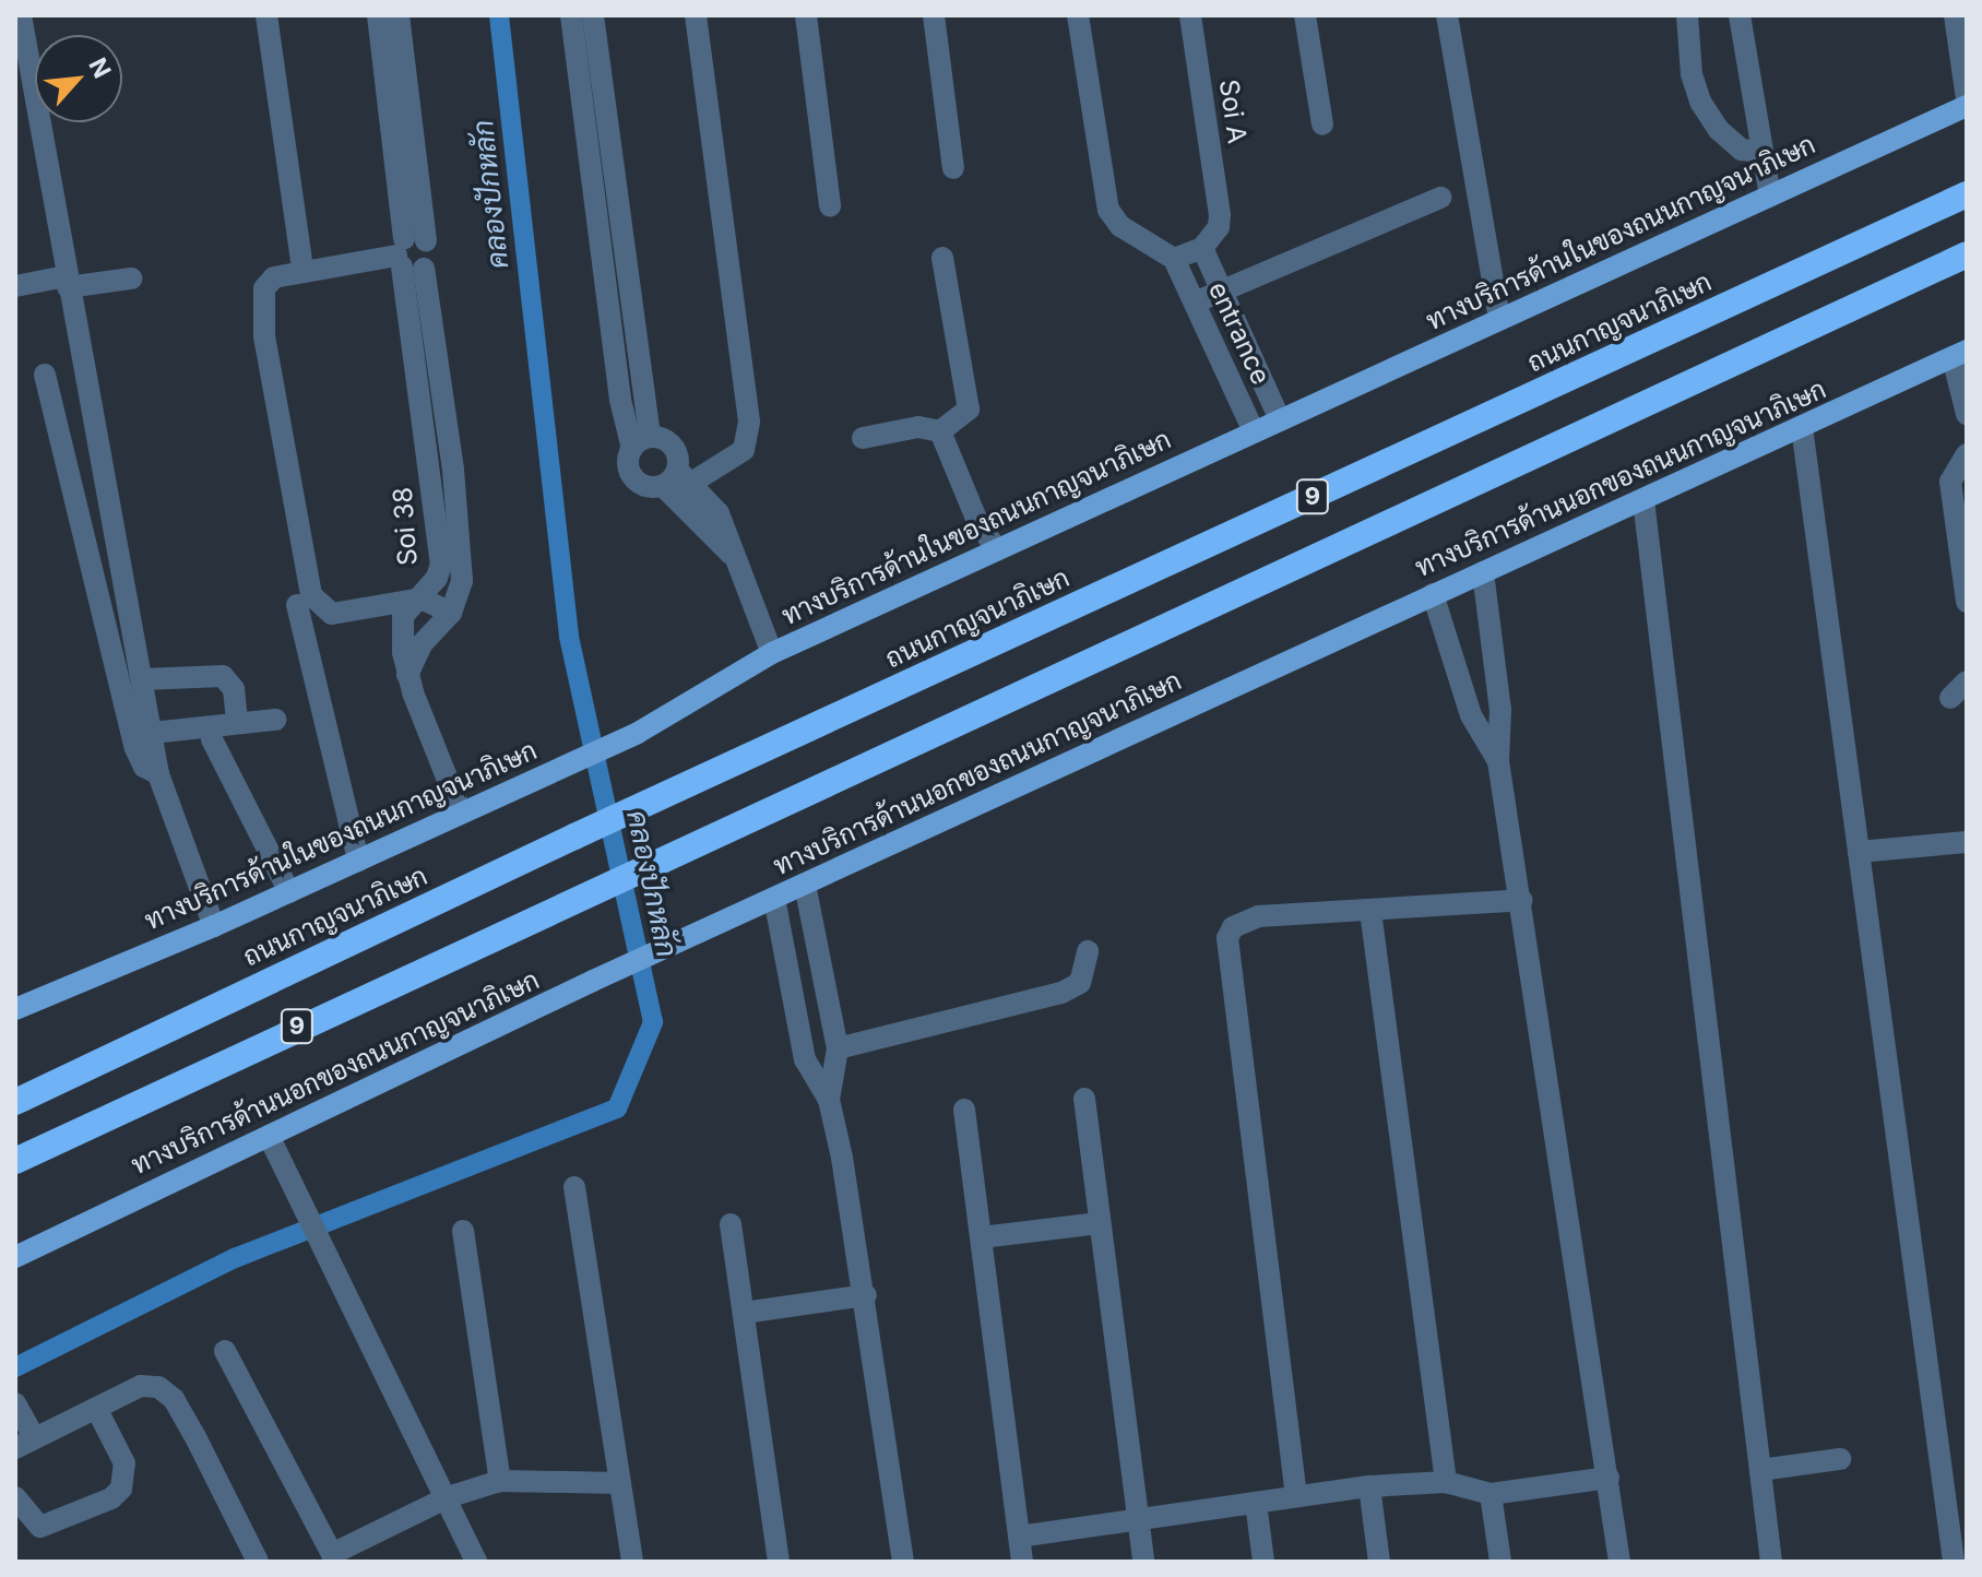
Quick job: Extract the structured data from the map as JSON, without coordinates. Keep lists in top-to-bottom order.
{
  "streets": {
    "highway": ["ถนนกาญจนาภิเษก", "9"],
    "main road": ["ทางบริการด้านในของถนนกาญจนาภิเษก", "ทางบริการด้านนอกของถนนกาญจนาภิเษก"],
    "street": ["Soi A", "entrance", "Soi 38"]
  },
  "crossings": [
    ["ทางบริการด้านในของถนนกาญจนาภิเษก", "entrance"],
    ["ทางบริการด้านในของถนนกาญจนาภิเษก", "Soi 38"]
  ],
  "water": ["คลองปักหลัก"],
  "north": "top right"
}
